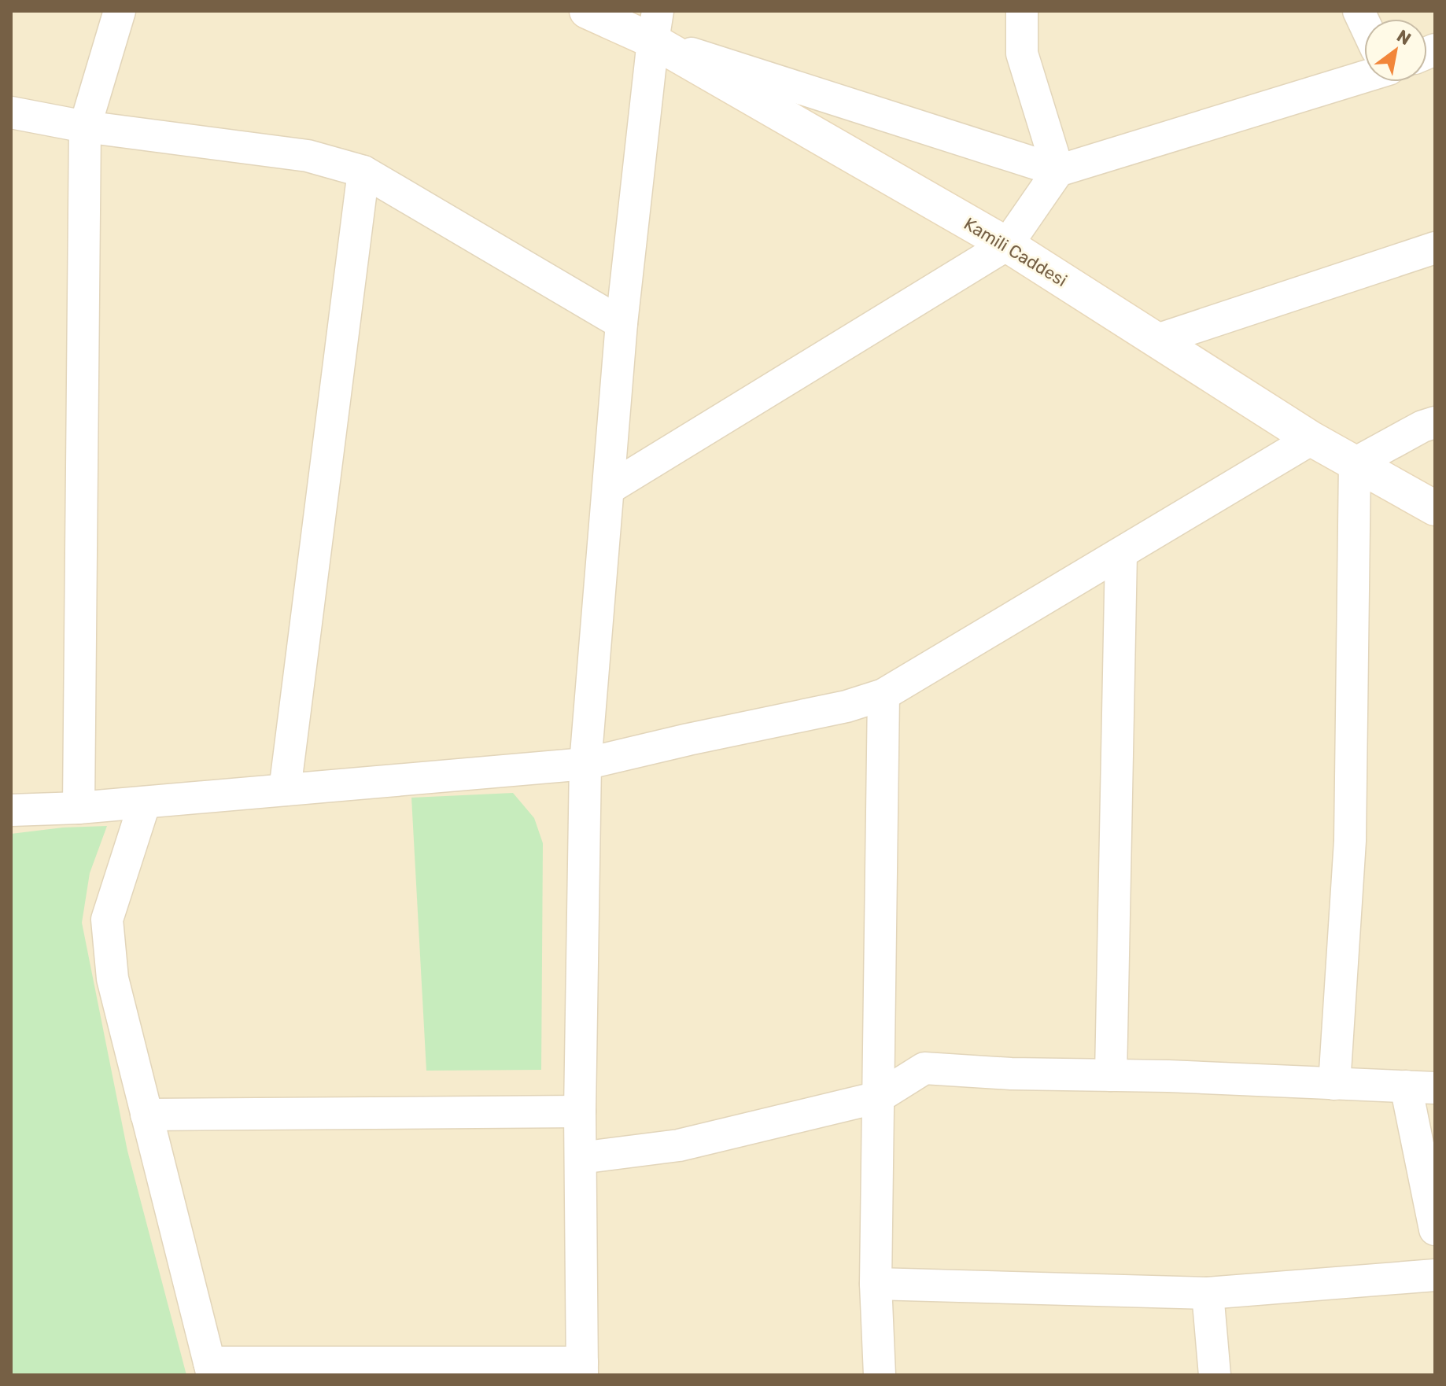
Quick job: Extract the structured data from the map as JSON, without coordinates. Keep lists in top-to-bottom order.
{
  "streets": {
    "street": ["Kamili Caddesi"]
  },
  "north": "top right"
}
